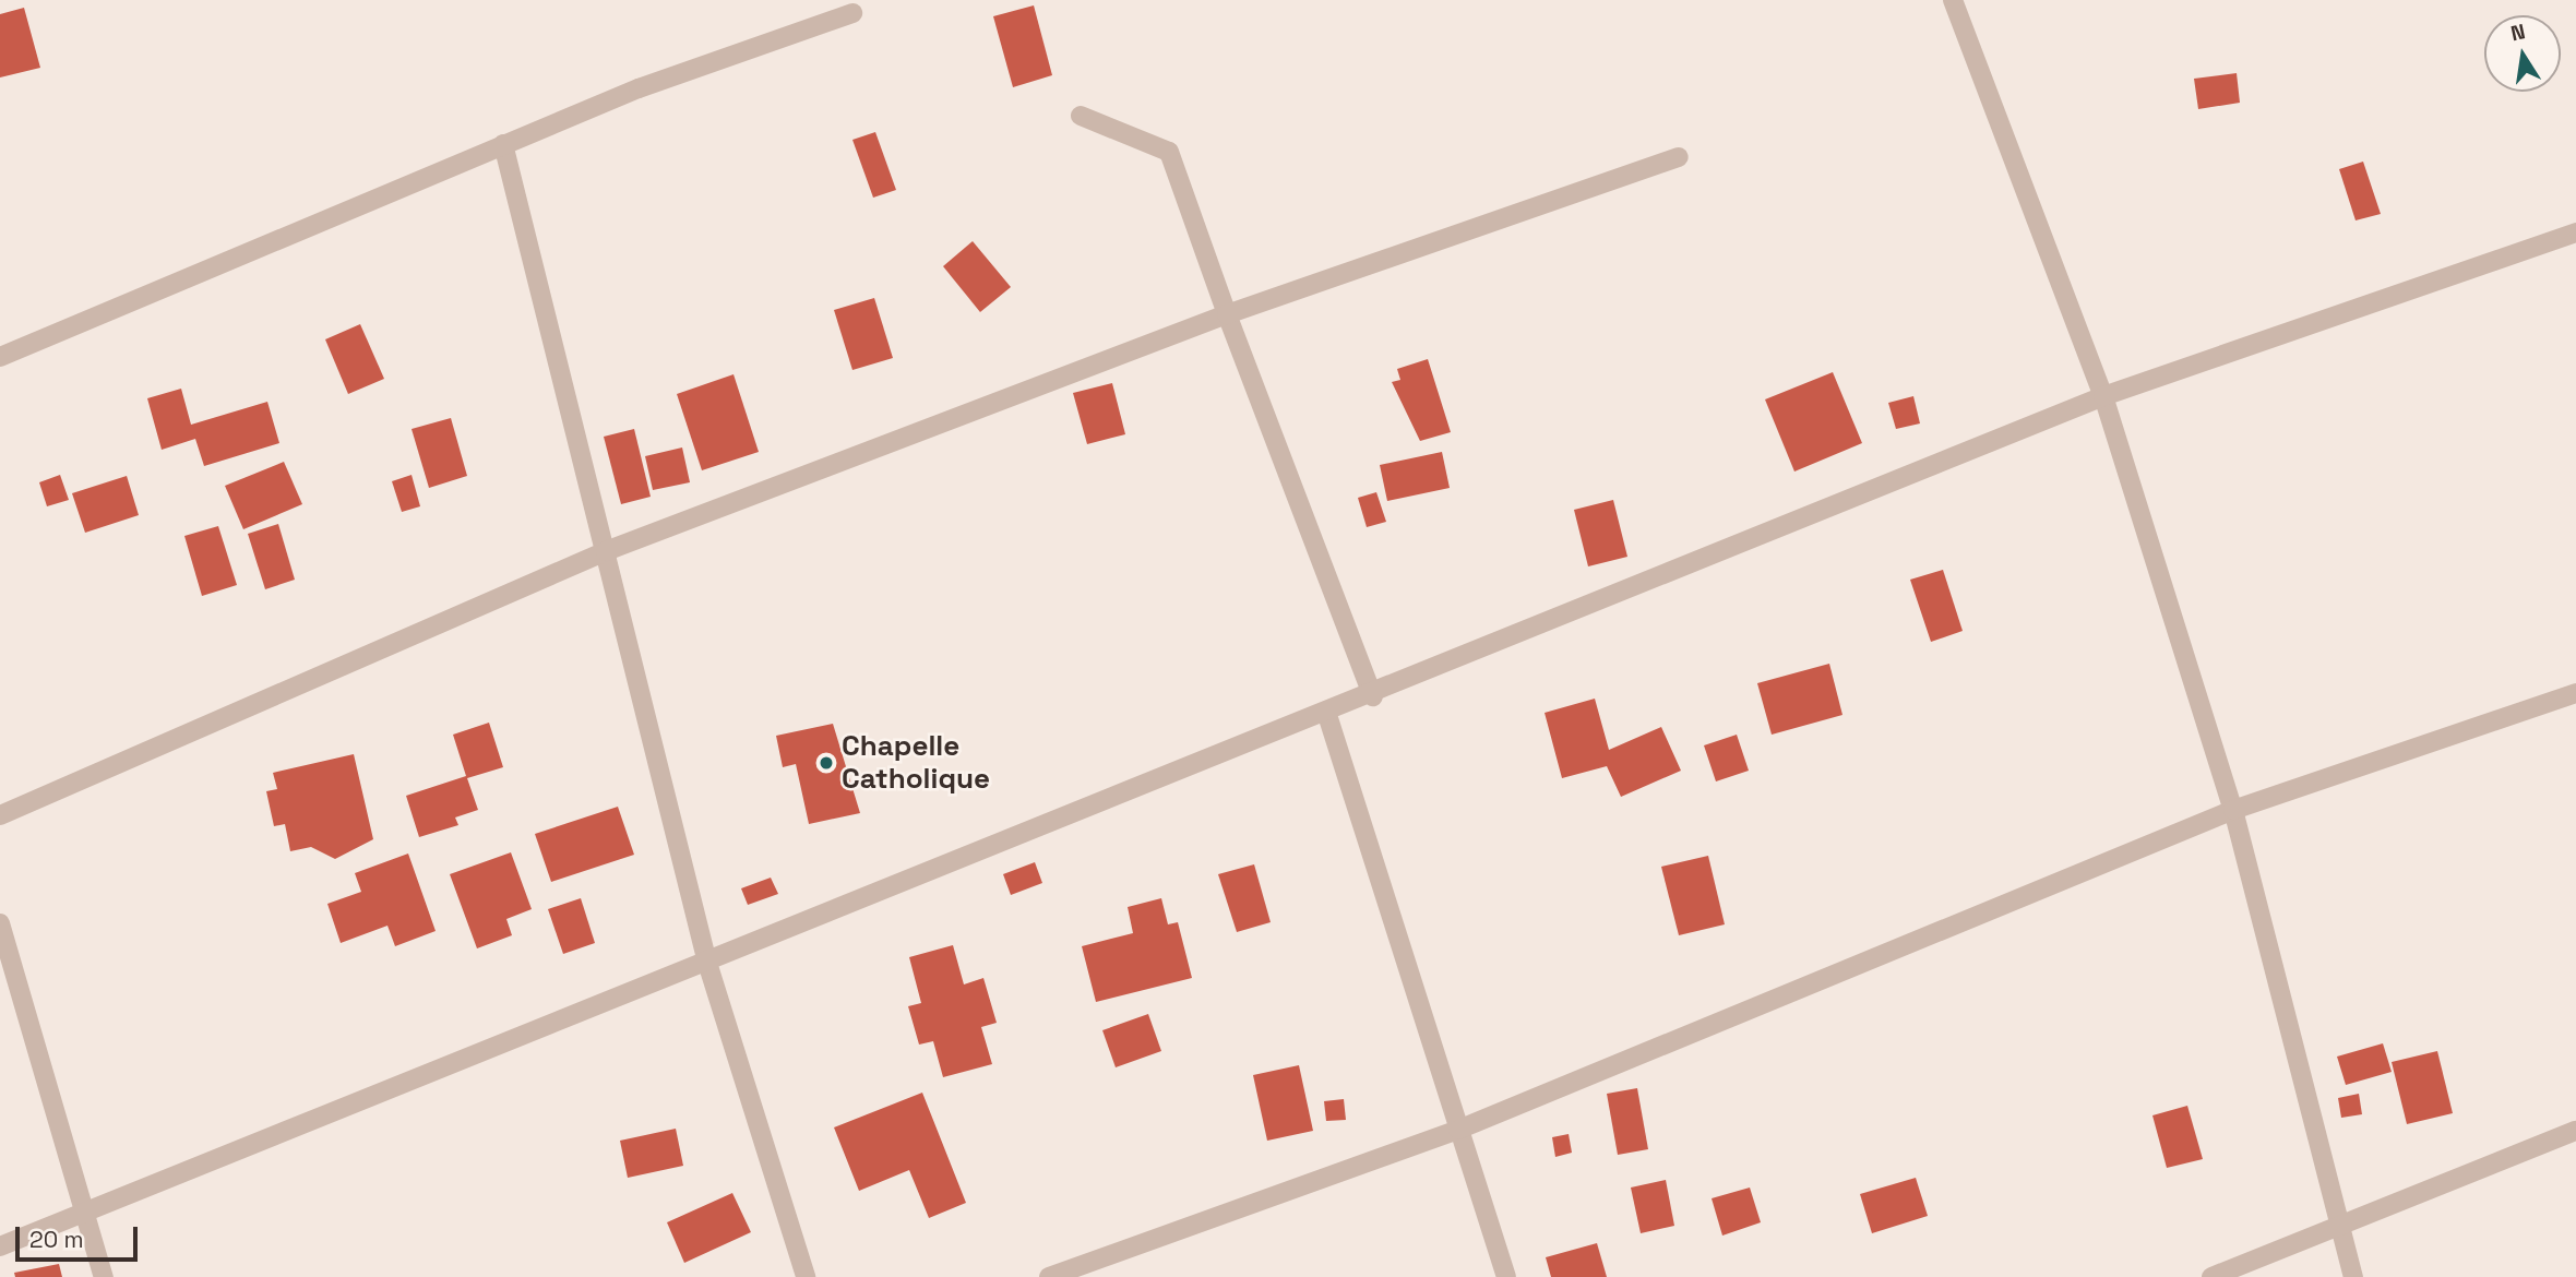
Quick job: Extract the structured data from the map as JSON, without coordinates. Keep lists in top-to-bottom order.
{
  "places": ["Chapelle Catholique"],
  "scale_bar": "20 m",
  "north": "top"
}
